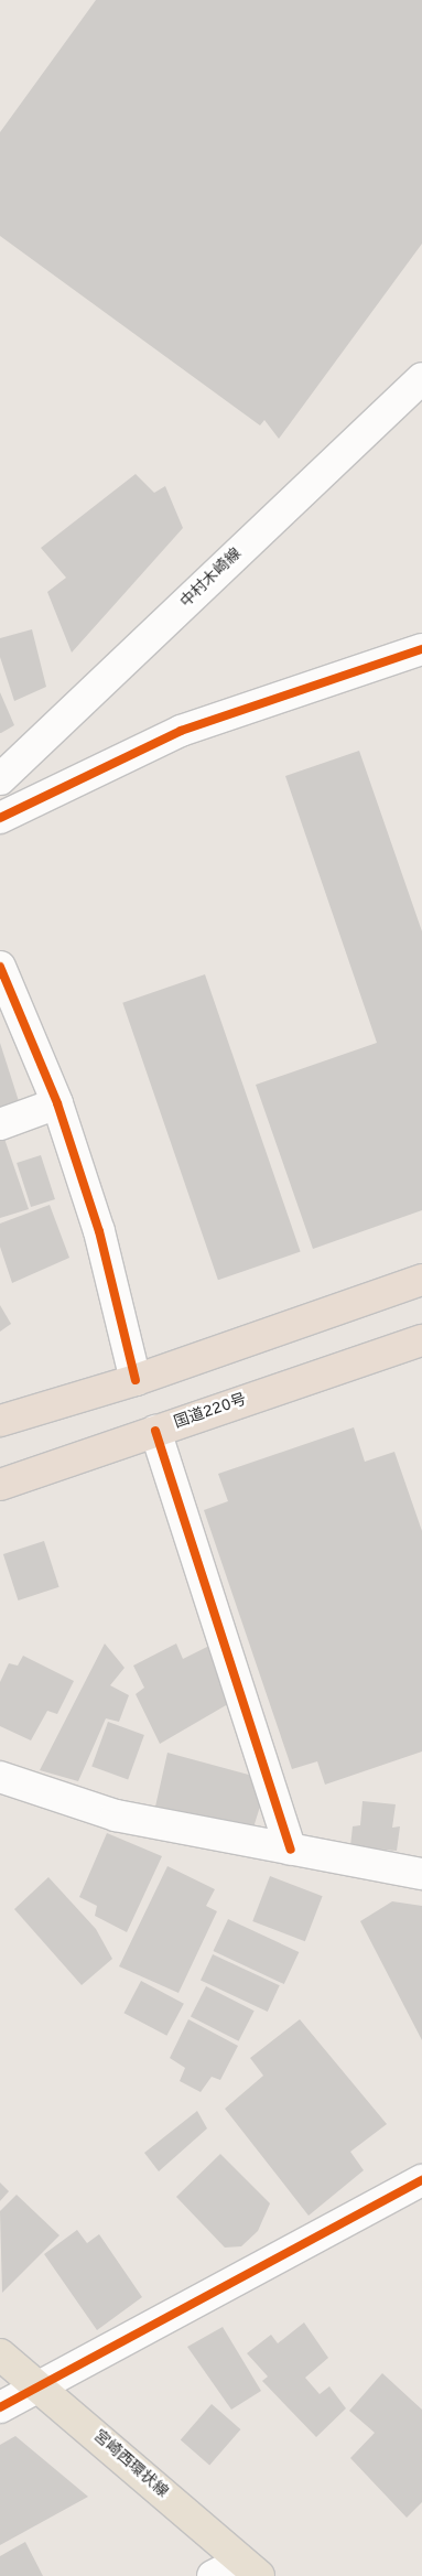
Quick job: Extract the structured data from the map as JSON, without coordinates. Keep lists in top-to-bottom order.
{
  "streets": {
    "highway": ["国道220号"],
    "main road": ["宮崎西環状線"],
    "street": ["中村木崎線"]
  }
}
